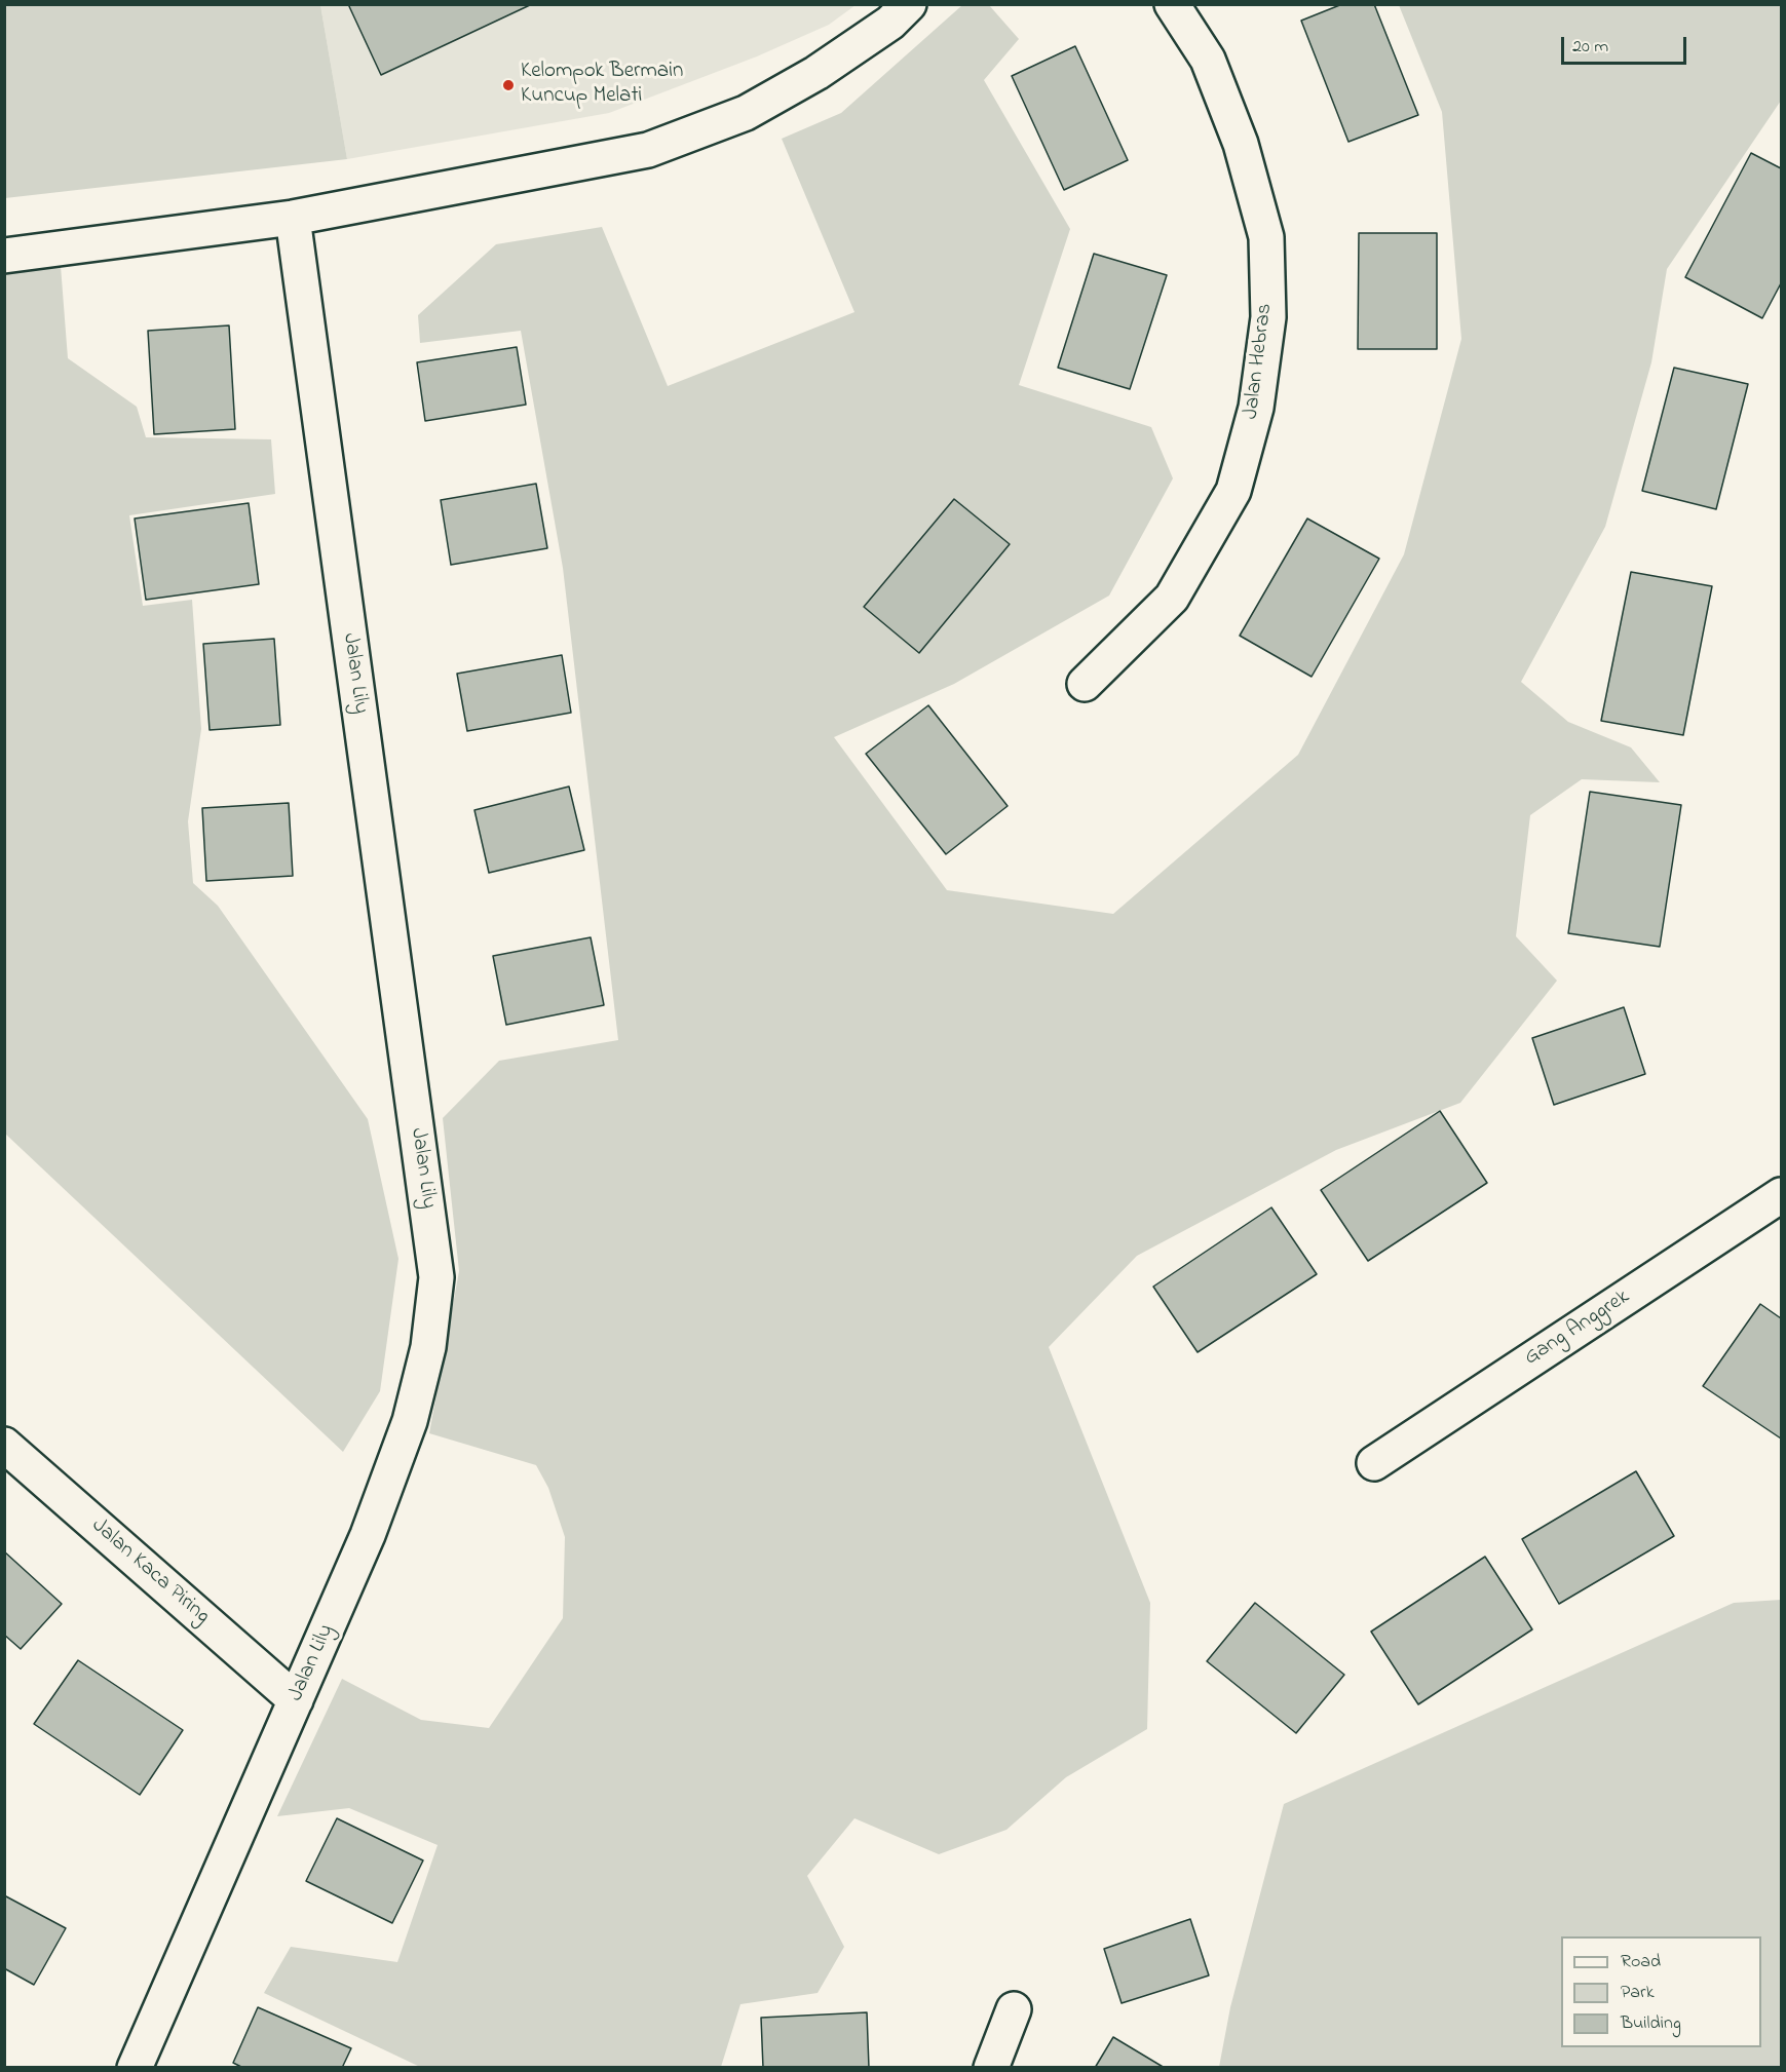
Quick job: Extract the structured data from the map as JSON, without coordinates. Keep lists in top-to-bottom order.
{
  "streets": {
    "street": [
      "Jalan Hebras",
      "Jalan Lily",
      "Gang Anggrek",
      "Jalan Kaca Piring"
    ]
  },
  "crossings": [
    ["Jalan Lily", "Jalan Kaca Piring"]
  ],
  "places": ["Kelompok Bermain Kuncup Melati"],
  "legend": ["Road", "Park", "Building"],
  "scale_bar": "20 m"
}
